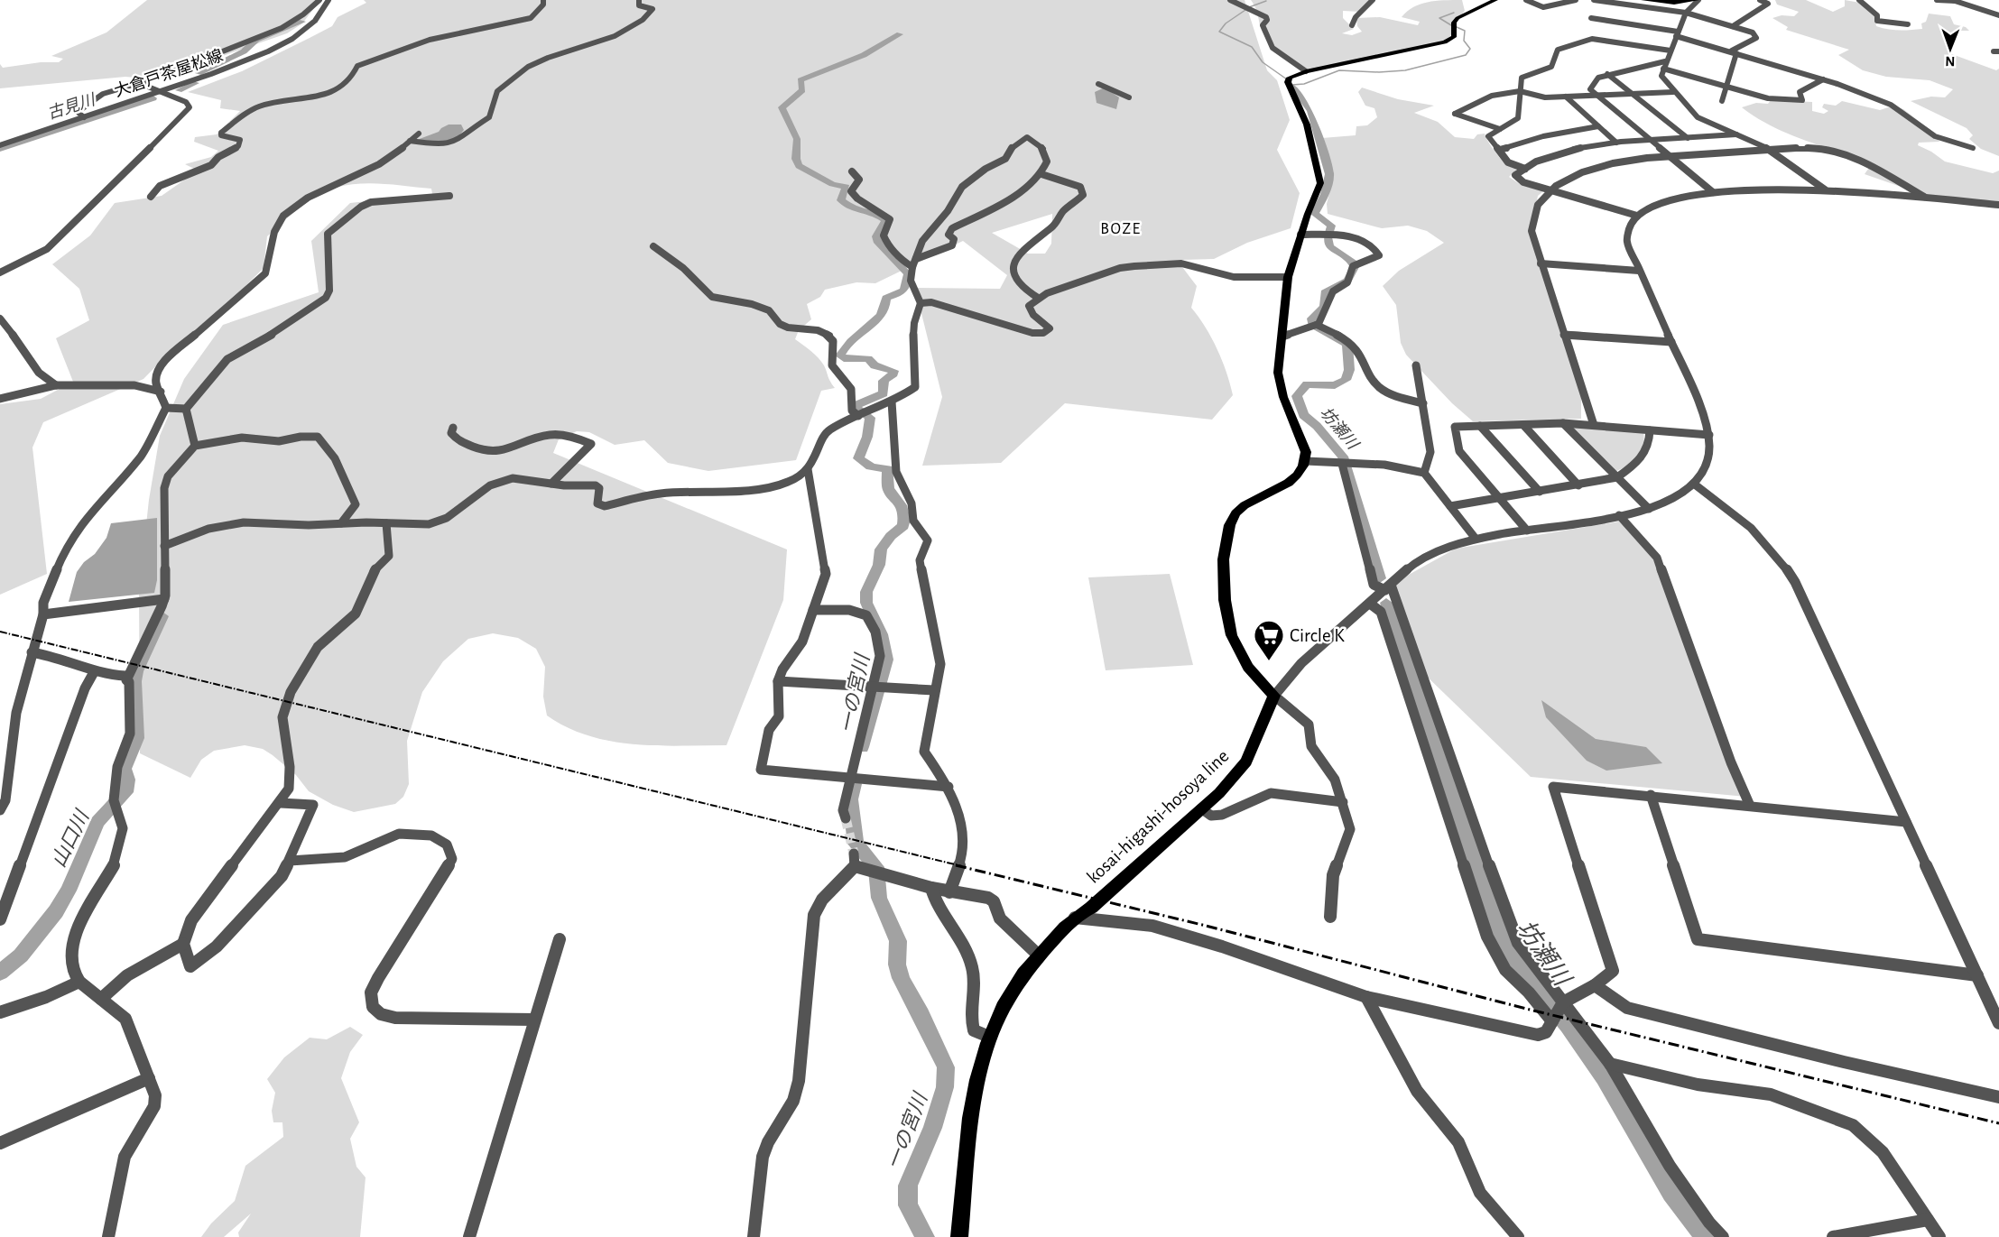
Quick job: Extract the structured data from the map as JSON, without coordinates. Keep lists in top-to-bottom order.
{
  "streets": {
    "main road": ["kosai-higashi-hosoya line"],
    "street": ["大倉戸茶屋松線"]
  },
  "districts": ["BOZE"],
  "water": [
    "古見川",
    "坊瀬川",
    "一の宮川",
    "山口川"
  ],
  "places": {
    "supermarket": ["Circle K"]
  },
  "north": "bottom"
}
